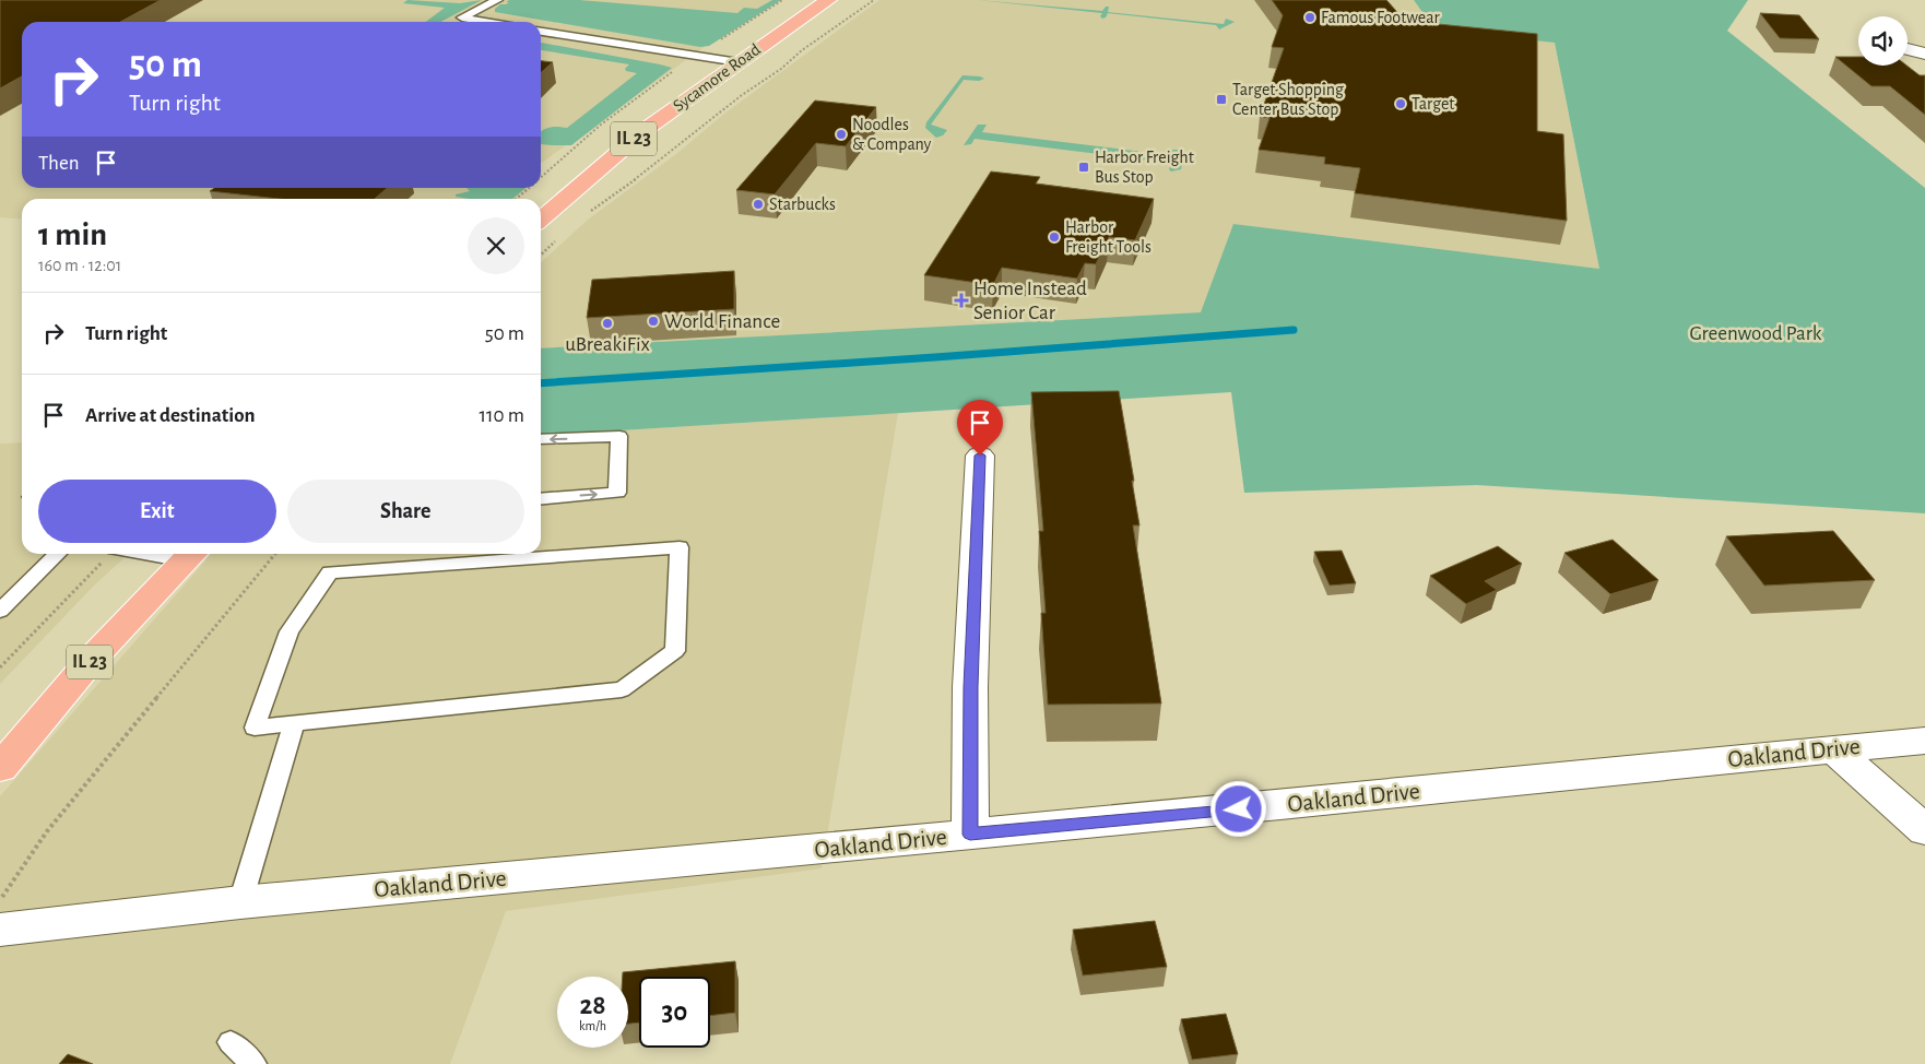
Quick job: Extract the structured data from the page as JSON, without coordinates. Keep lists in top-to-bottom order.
{
  "streets": {
    "main road": ["Sycamore Road", "IL 23"],
    "street": ["Oakland Drive"]
  },
  "parks": ["Greenwood Park"],
  "places": {
    "other": [
      "Famous Footwear",
      "Target",
      "Noodles & Company",
      "Starbucks",
      "Harbor Freight Tools",
      "World Finance",
      "uBreakiFix"
    ],
    "transit": ["Target Shopping Center Bus Stop", "Harbor Freight Bus Stop"],
    "health": ["Home Instead Senior Car"]
  },
  "page": {
    "turn": ["50 m", "Turn right"],
    "then": "Then",
    "heading": ["1 min", "160 m · 12:01"],
    "list": [
      {
        "name": "Turn right",
        "value": "50 m"
      },
      {
        "name": "Arrive at destination",
        "value": "110 m"
      }
    ],
    "buttons": ["Exit", "Share"],
    "speed": "28 km/h",
    "limit": "30"
  }
}
